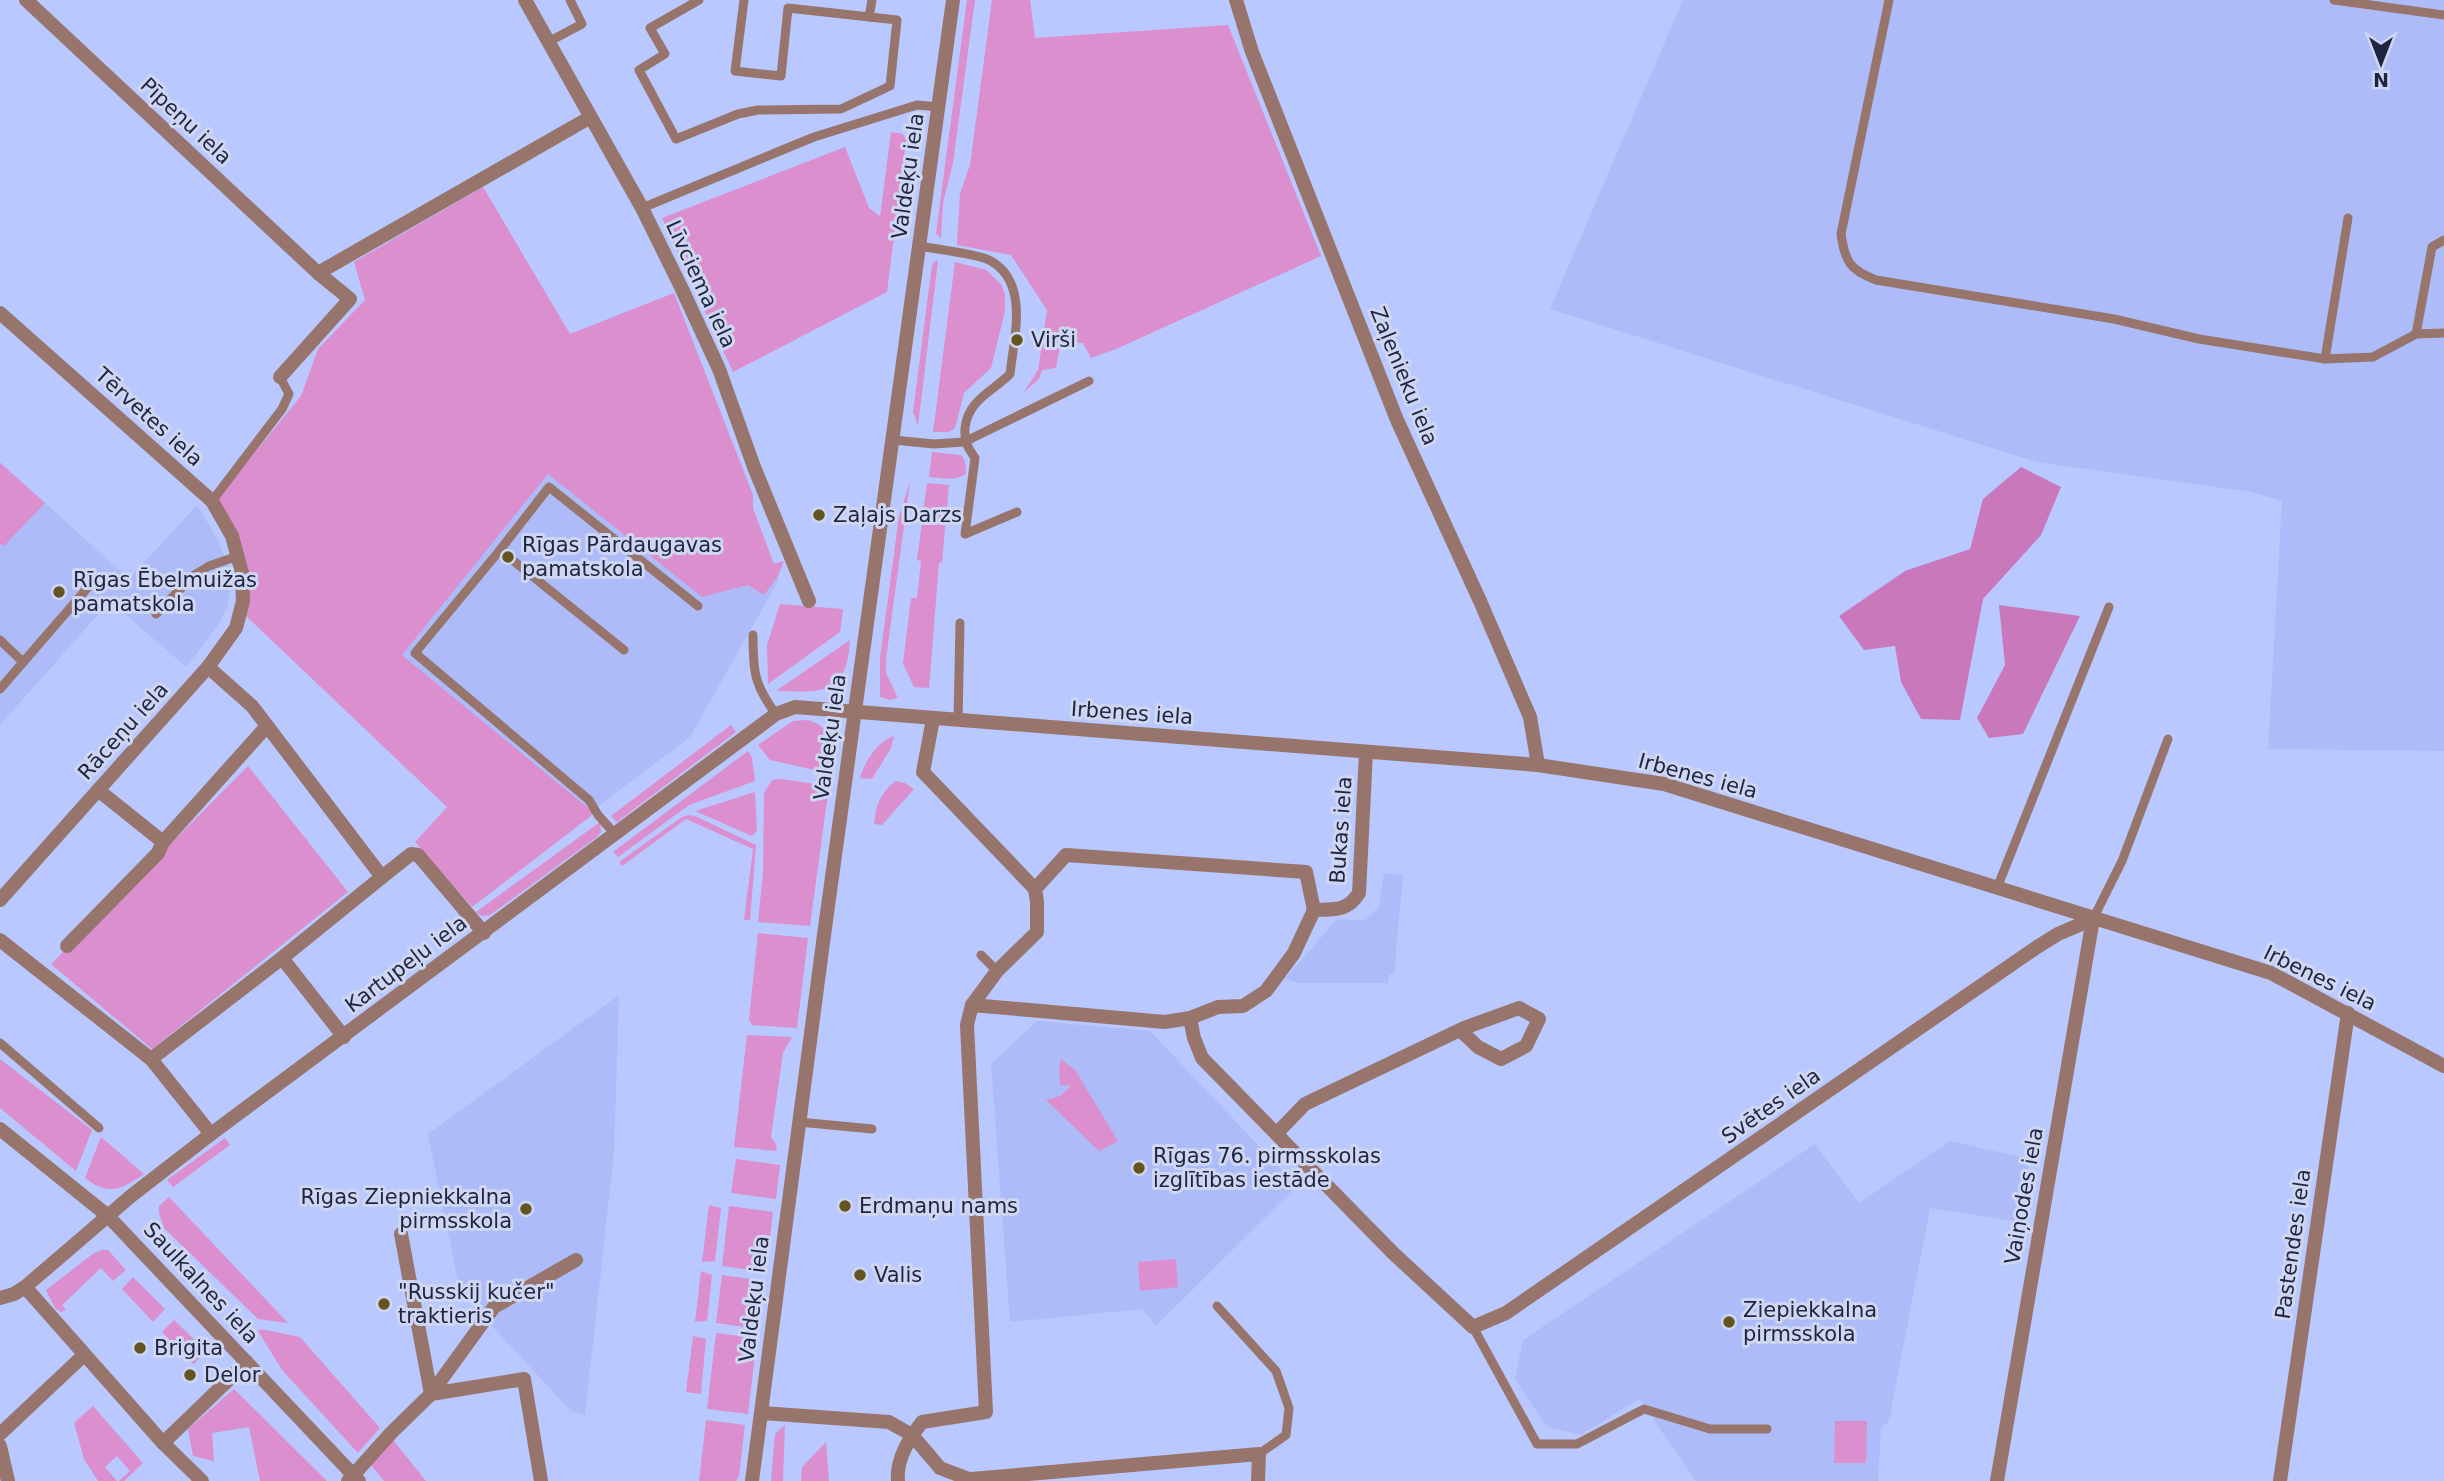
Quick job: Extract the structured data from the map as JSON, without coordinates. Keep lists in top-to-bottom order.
{
  "streets": {
    "street": [
      "Pīpeņu iela",
      "Valdeķu iela",
      "Līvciema iela",
      "Zaļenieku iela",
      "Tērvetes iela",
      "Irbenes iela",
      "Rāceņu iela",
      "Bukas iela",
      "Kartupeļu iela",
      "Svētes iela",
      "Vaiņodes iela",
      "Pastendes iela",
      "Saulkalnes iela"
    ]
  },
  "crossings": [
    ["Valdeķu iela", "Irbenes iela"],
    ["Valdeķu iela", "Kartupeļu iela"],
    ["Zaļenieku iela", "Irbenes iela"],
    ["Tērvetes iela", "Rāceņu iela"],
    ["Irbenes iela", "Bukas iela"],
    ["Irbenes iela", "Kartupeļu iela"],
    ["Irbenes iela", "Svētes iela"],
    ["Irbenes iela", "Vaiņodes iela"],
    ["Irbenes iela", "Pastendes iela"],
    ["Kartupeļu iela", "Saulkalnes iela"],
    ["Svētes iela", "Vaiņodes iela"]
  ],
  "places": [
    "Virši",
    "Zaļajs Darzs",
    "Rīgas Pārdaugavas pamatskola",
    "Rīgas Ēbelmuižas pamatskola",
    "Rīgas 76. pirmsskolas izglītības iestāde",
    "Erdmaņu nams",
    "Rīgas Ziepniekkalna pirmsskola",
    "Valis",
    "\"Russkij kučer\" traktieris",
    "Ziepiekkalna pirmsskola",
    "Brigita",
    "Delor"
  ],
  "north": "bottom"
}
